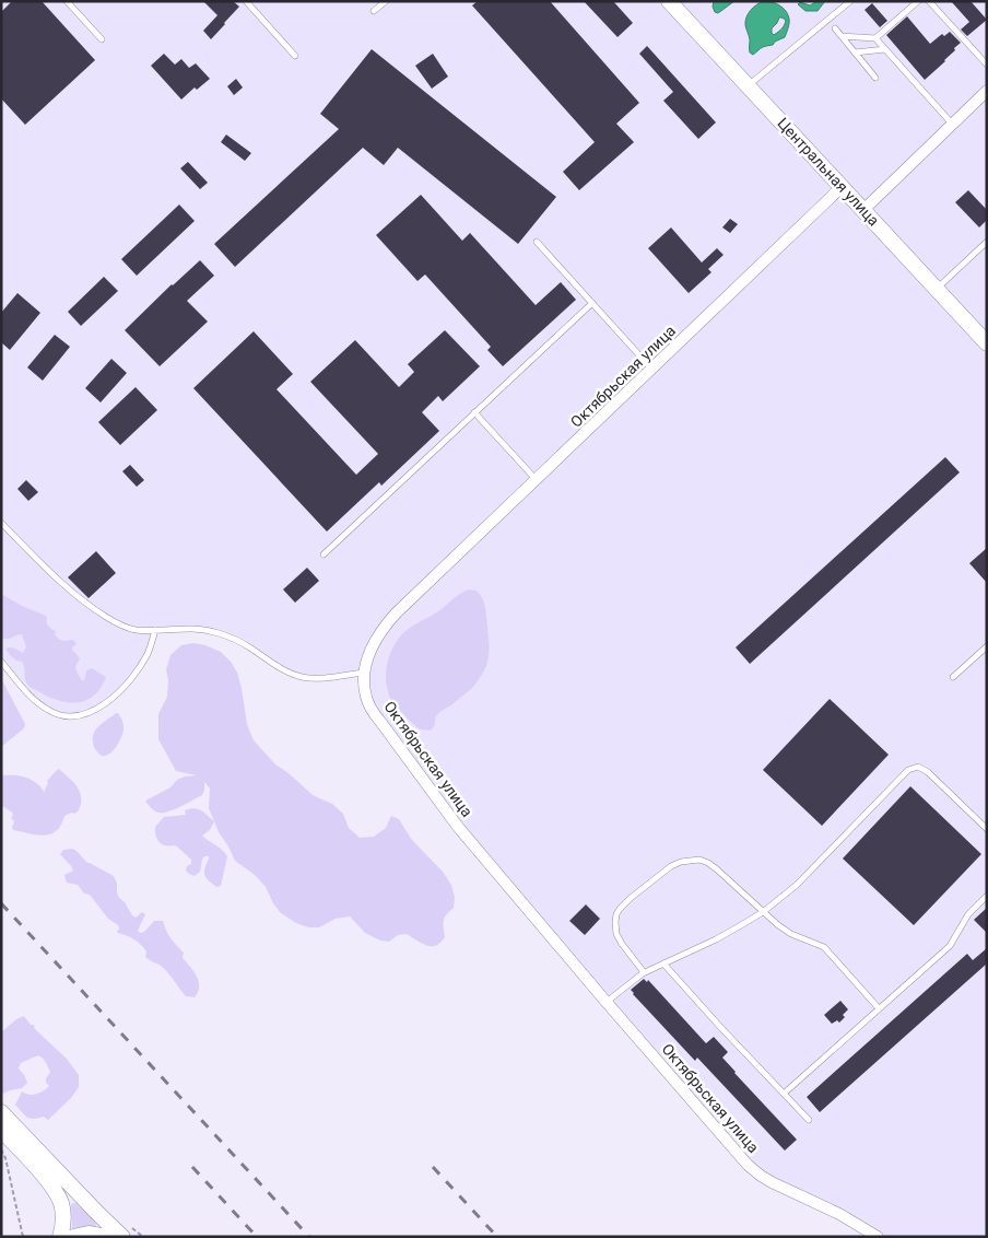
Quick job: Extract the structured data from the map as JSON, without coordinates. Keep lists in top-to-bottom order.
{
  "streets": {
    "street": ["Центральная улица", "Октябрьская улица"]
  },
  "crossings": [
    ["Центральная улица", "Октябрьская улица"]
  ]
}
